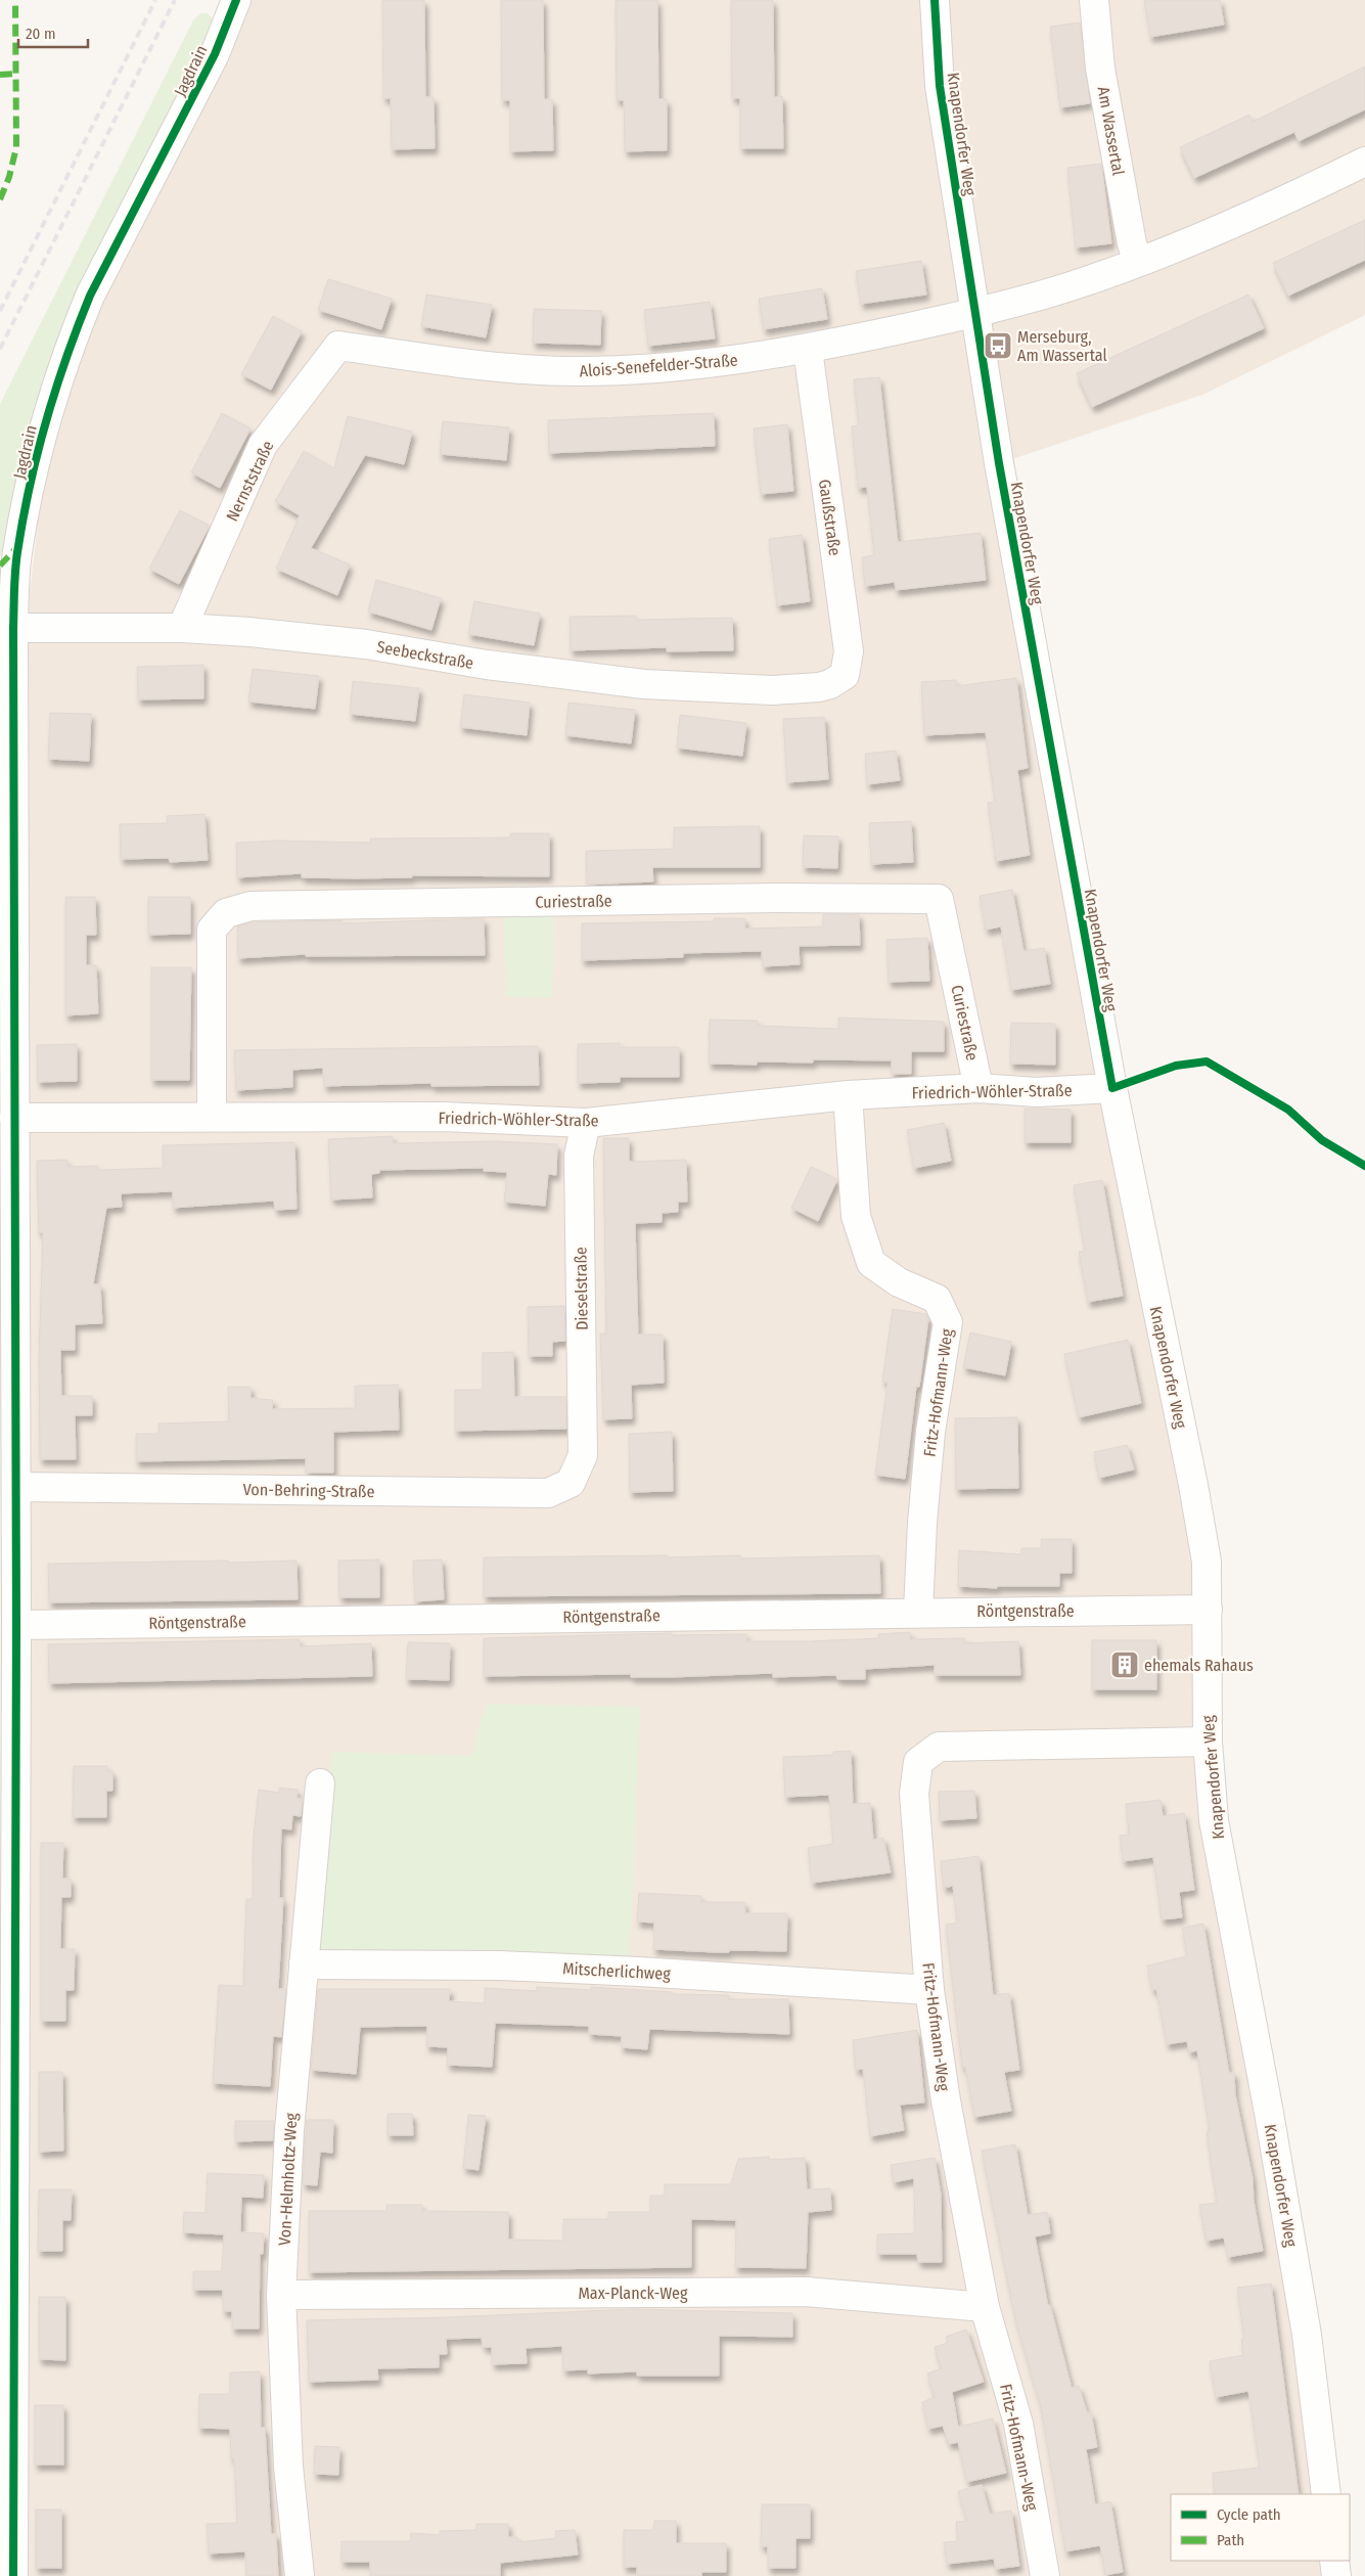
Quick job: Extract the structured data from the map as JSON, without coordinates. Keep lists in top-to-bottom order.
{
  "streets": {
    "street": [
      "Jagdrain",
      "Am Wassertal",
      "Knapendorfer Weg",
      "Alois-Senefelder-Straße",
      "Nernststraße",
      "Gaußstraße",
      "Seebeckstraße",
      "Curiestraße",
      "Friedrich-Wöhler-Straße",
      "Dieselstraße",
      "Fritz-Hofmann-Weg",
      "Von-Behring-Straße",
      "Röntgenstraße",
      "Mitscherlichweg",
      "Von-Helmholtz-Weg",
      "Max-Planck-Weg"
    ]
  },
  "crossings": [
    ["Jagdrain", "Seebeckstraße"],
    ["Jagdrain", "Friedrich-Wöhler-Straße"],
    ["Jagdrain", "Von-Behring-Straße"],
    ["Jagdrain", "Röntgenstraße"],
    ["Knapendorfer Weg", "Alois-Senefelder-Straße"],
    ["Knapendorfer Weg", "Friedrich-Wöhler-Straße"],
    ["Knapendorfer Weg", "Fritz-Hofmann-Weg"],
    ["Knapendorfer Weg", "Röntgenstraße"],
    ["Alois-Senefelder-Straße", "Nernststraße"],
    ["Alois-Senefelder-Straße", "Gaußstraße"],
    ["Nernststraße", "Seebeckstraße"],
    ["Gaußstraße", "Seebeckstraße"],
    ["Curiestraße", "Friedrich-Wöhler-Straße"],
    ["Friedrich-Wöhler-Straße", "Dieselstraße"],
    ["Friedrich-Wöhler-Straße", "Fritz-Hofmann-Weg"],
    ["Dieselstraße", "Von-Behring-Straße"],
    ["Fritz-Hofmann-Weg", "Röntgenstraße"],
    ["Fritz-Hofmann-Weg", "Mitscherlichweg"],
    ["Fritz-Hofmann-Weg", "Max-Planck-Weg"],
    ["Mitscherlichweg", "Von-Helmholtz-Weg"],
    ["Von-Helmholtz-Weg", "Max-Planck-Weg"]
  ],
  "places": {
    "bus stop": ["Merseburg, Am Wassertal"],
    "building": ["ehemals Rahaus"]
  },
  "legend": ["Cycle path", "Path"],
  "scale_bar": "20 m"
}
